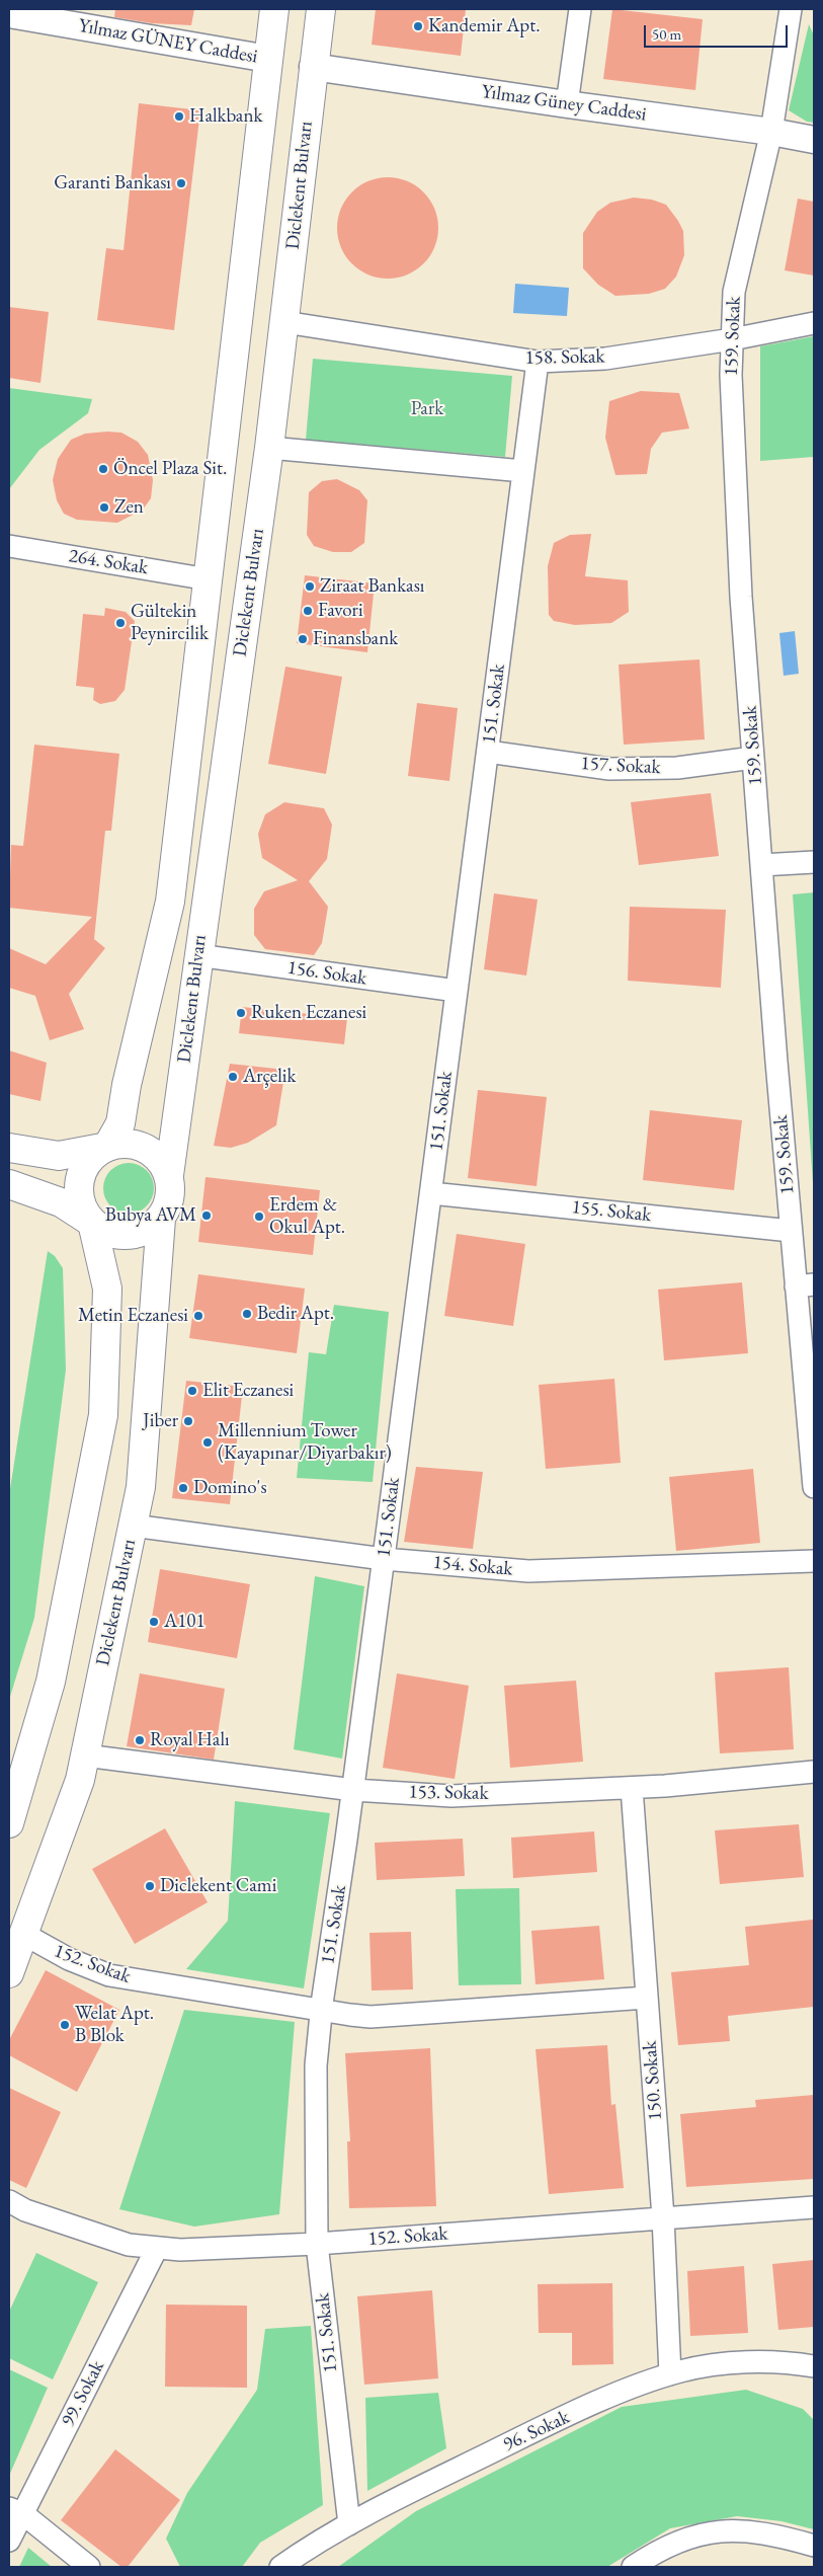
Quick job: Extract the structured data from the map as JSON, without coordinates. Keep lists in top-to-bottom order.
{
  "streets": {
    "main road": ["Diclekent Bulvarı"],
    "street": [
      "Yılmaz GÜNEY Caddesi",
      "Yılmaz Güney Caddesi",
      "159. Sokak",
      "158. Sokak",
      "264. Sokak",
      "151. Sokak",
      "157. Sokak",
      "156. Sokak",
      "155. Sokak",
      "154. Sokak",
      "153. Sokak",
      "152. Sokak",
      "150. Sokak",
      "99. Sokak",
      "96. Sokak"
    ]
  },
  "crossings": [
    ["Yılmaz GÜNEY Caddesi", "Diclekent Bulvarı"],
    ["Yılmaz Güney Caddesi", "Diclekent Bulvarı"],
    ["Yılmaz Güney Caddesi", "159. Sokak"],
    ["Diclekent Bulvarı", "158. Sokak"],
    ["Diclekent Bulvarı", "264. Sokak"],
    ["Diclekent Bulvarı", "156. Sokak"],
    ["Diclekent Bulvarı", "154. Sokak"],
    ["Diclekent Bulvarı", "153. Sokak"],
    ["Diclekent Bulvarı", "152. Sokak"],
    ["159. Sokak", "158. Sokak"],
    ["159. Sokak", "157. Sokak"],
    ["159. Sokak", "155. Sokak"],
    ["158. Sokak", "151. Sokak"],
    ["151. Sokak", "157. Sokak"],
    ["151. Sokak", "156. Sokak"],
    ["151. Sokak", "155. Sokak"],
    ["151. Sokak", "154. Sokak"],
    ["151. Sokak", "153. Sokak"],
    ["151. Sokak", "152. Sokak"],
    ["151. Sokak", "96. Sokak"],
    ["153. Sokak", "150. Sokak"],
    ["152. Sokak", "150. Sokak"],
    ["152. Sokak", "99. Sokak"],
    ["150. Sokak", "96. Sokak"]
  ],
  "parks": ["Park"],
  "places": [
    "Kandemir Apt.",
    "Halkbank",
    "Garanti Bankası",
    "Öncel Plaza Sit.",
    "Zen",
    "Ziraat Bankası",
    "Favori",
    "Gültekin Peynircilik",
    "Finansbank",
    "Ruken Eczanesi",
    "Arçelik",
    "Bubya AVM",
    "Erdem & Okul Apt.",
    "Bedir Apt.",
    "Metin Eczanesi",
    "Elit Eczanesi",
    "Jiber",
    "Millennium Tower (Kayapınar/Diyarbakır)",
    "Domino's",
    "A101",
    "Royal Halı",
    "Diclekent Cami",
    "Welat Apt. B Blok"
  ],
  "scale_bar": "50 m"
}
